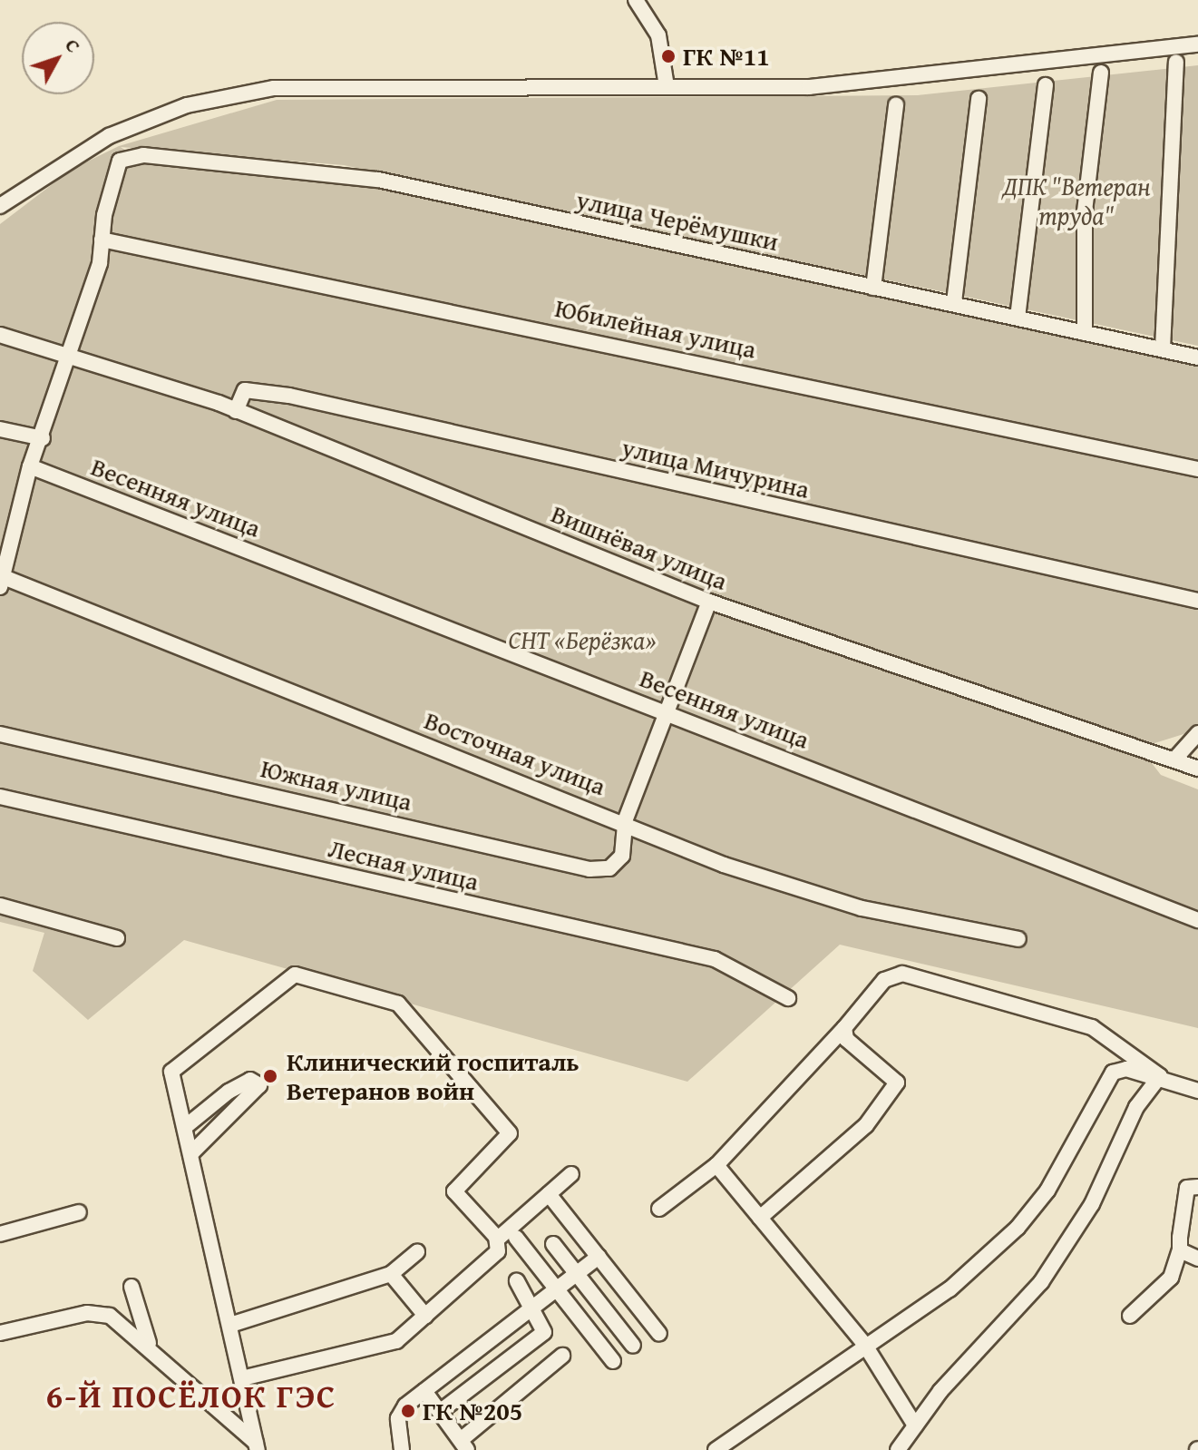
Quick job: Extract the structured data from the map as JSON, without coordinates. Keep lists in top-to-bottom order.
{
  "streets": {
    "street": [
      "улица Черёмушки",
      "Юбилейная улица",
      "улица Мичурина",
      "Весенняя улица",
      "Вишнёвая улица",
      "Восточная улица",
      "Южная улица",
      "Лесная улица"
    ]
  },
  "crossings": [
    ["улица Черёмушки", "Юбилейная улица"],
    ["улица Мичурина", "Вишнёвая улица"],
    ["Весенняя улица", "Южная улица"],
    ["Вишнёвая улица", "Южная улица"],
    ["Восточная улица", "Южная улица"]
  ],
  "districts": ["6-Й ПОСЁЛОК ГЭС"],
  "parks": ["ДПК \"Ветеран труда\"", "СНТ «Берёзка»"],
  "places": ["ГК №11", "Клинический госпиталь Ветеранов войн", "ГК №205"],
  "north": "top right"
}
